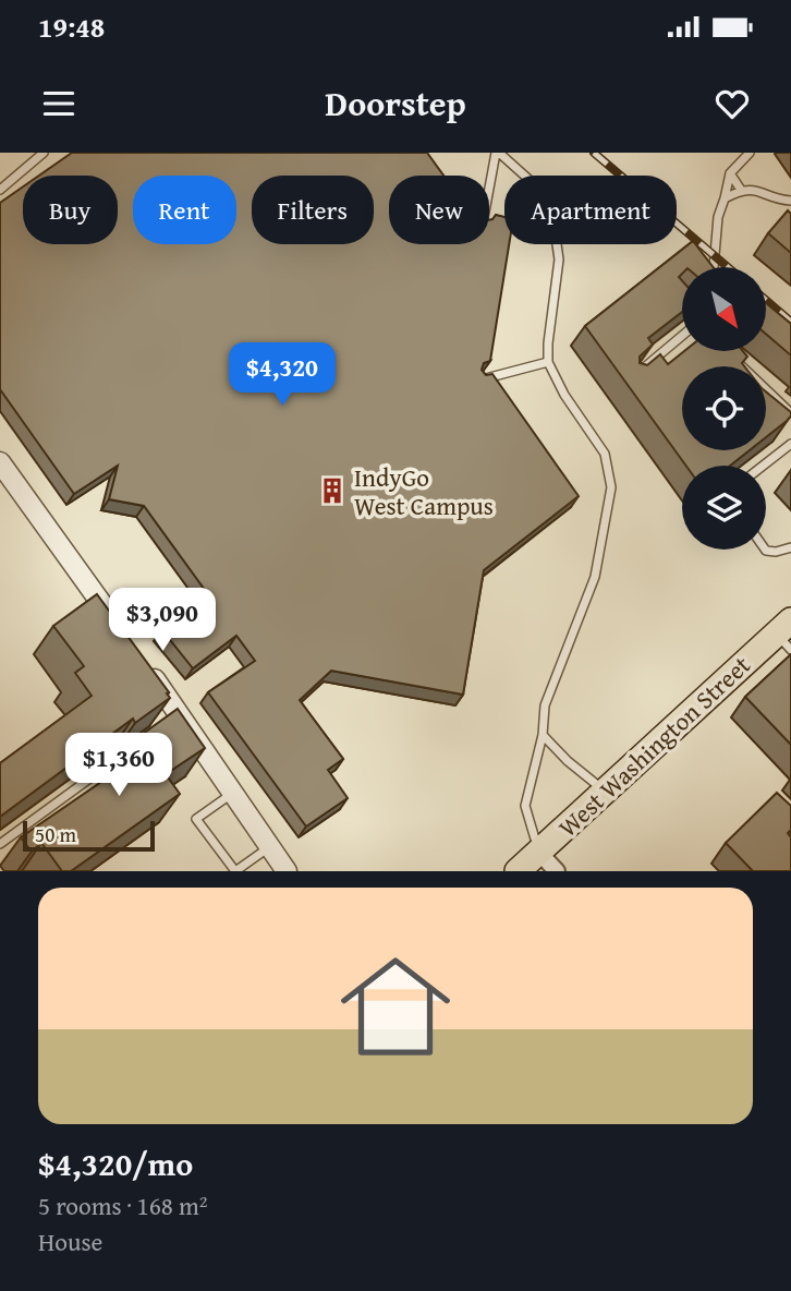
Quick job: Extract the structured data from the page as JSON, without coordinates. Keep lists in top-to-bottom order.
{
  "streets": {
    "main road": ["West Washington Street"]
  },
  "places": {
    "building": ["IndyGo West Campus"]
  },
  "scale_bar": "50 m",
  "north": "bottom right",
  "page": {
    "status": "19:48",
    "header": "Doorstep",
    "chip": [
      "Buy",
      "Rent",
      "Filters",
      "New",
      "Apartment"
    ],
    "price": ["$4,320", "$3,090", "$1,360"],
    "scale": "50 m",
    "list": [
      {
        "name": "$4,320/mo",
        "note": "5 rooms · 168 m² · House"
      }
    ]
  }
}
